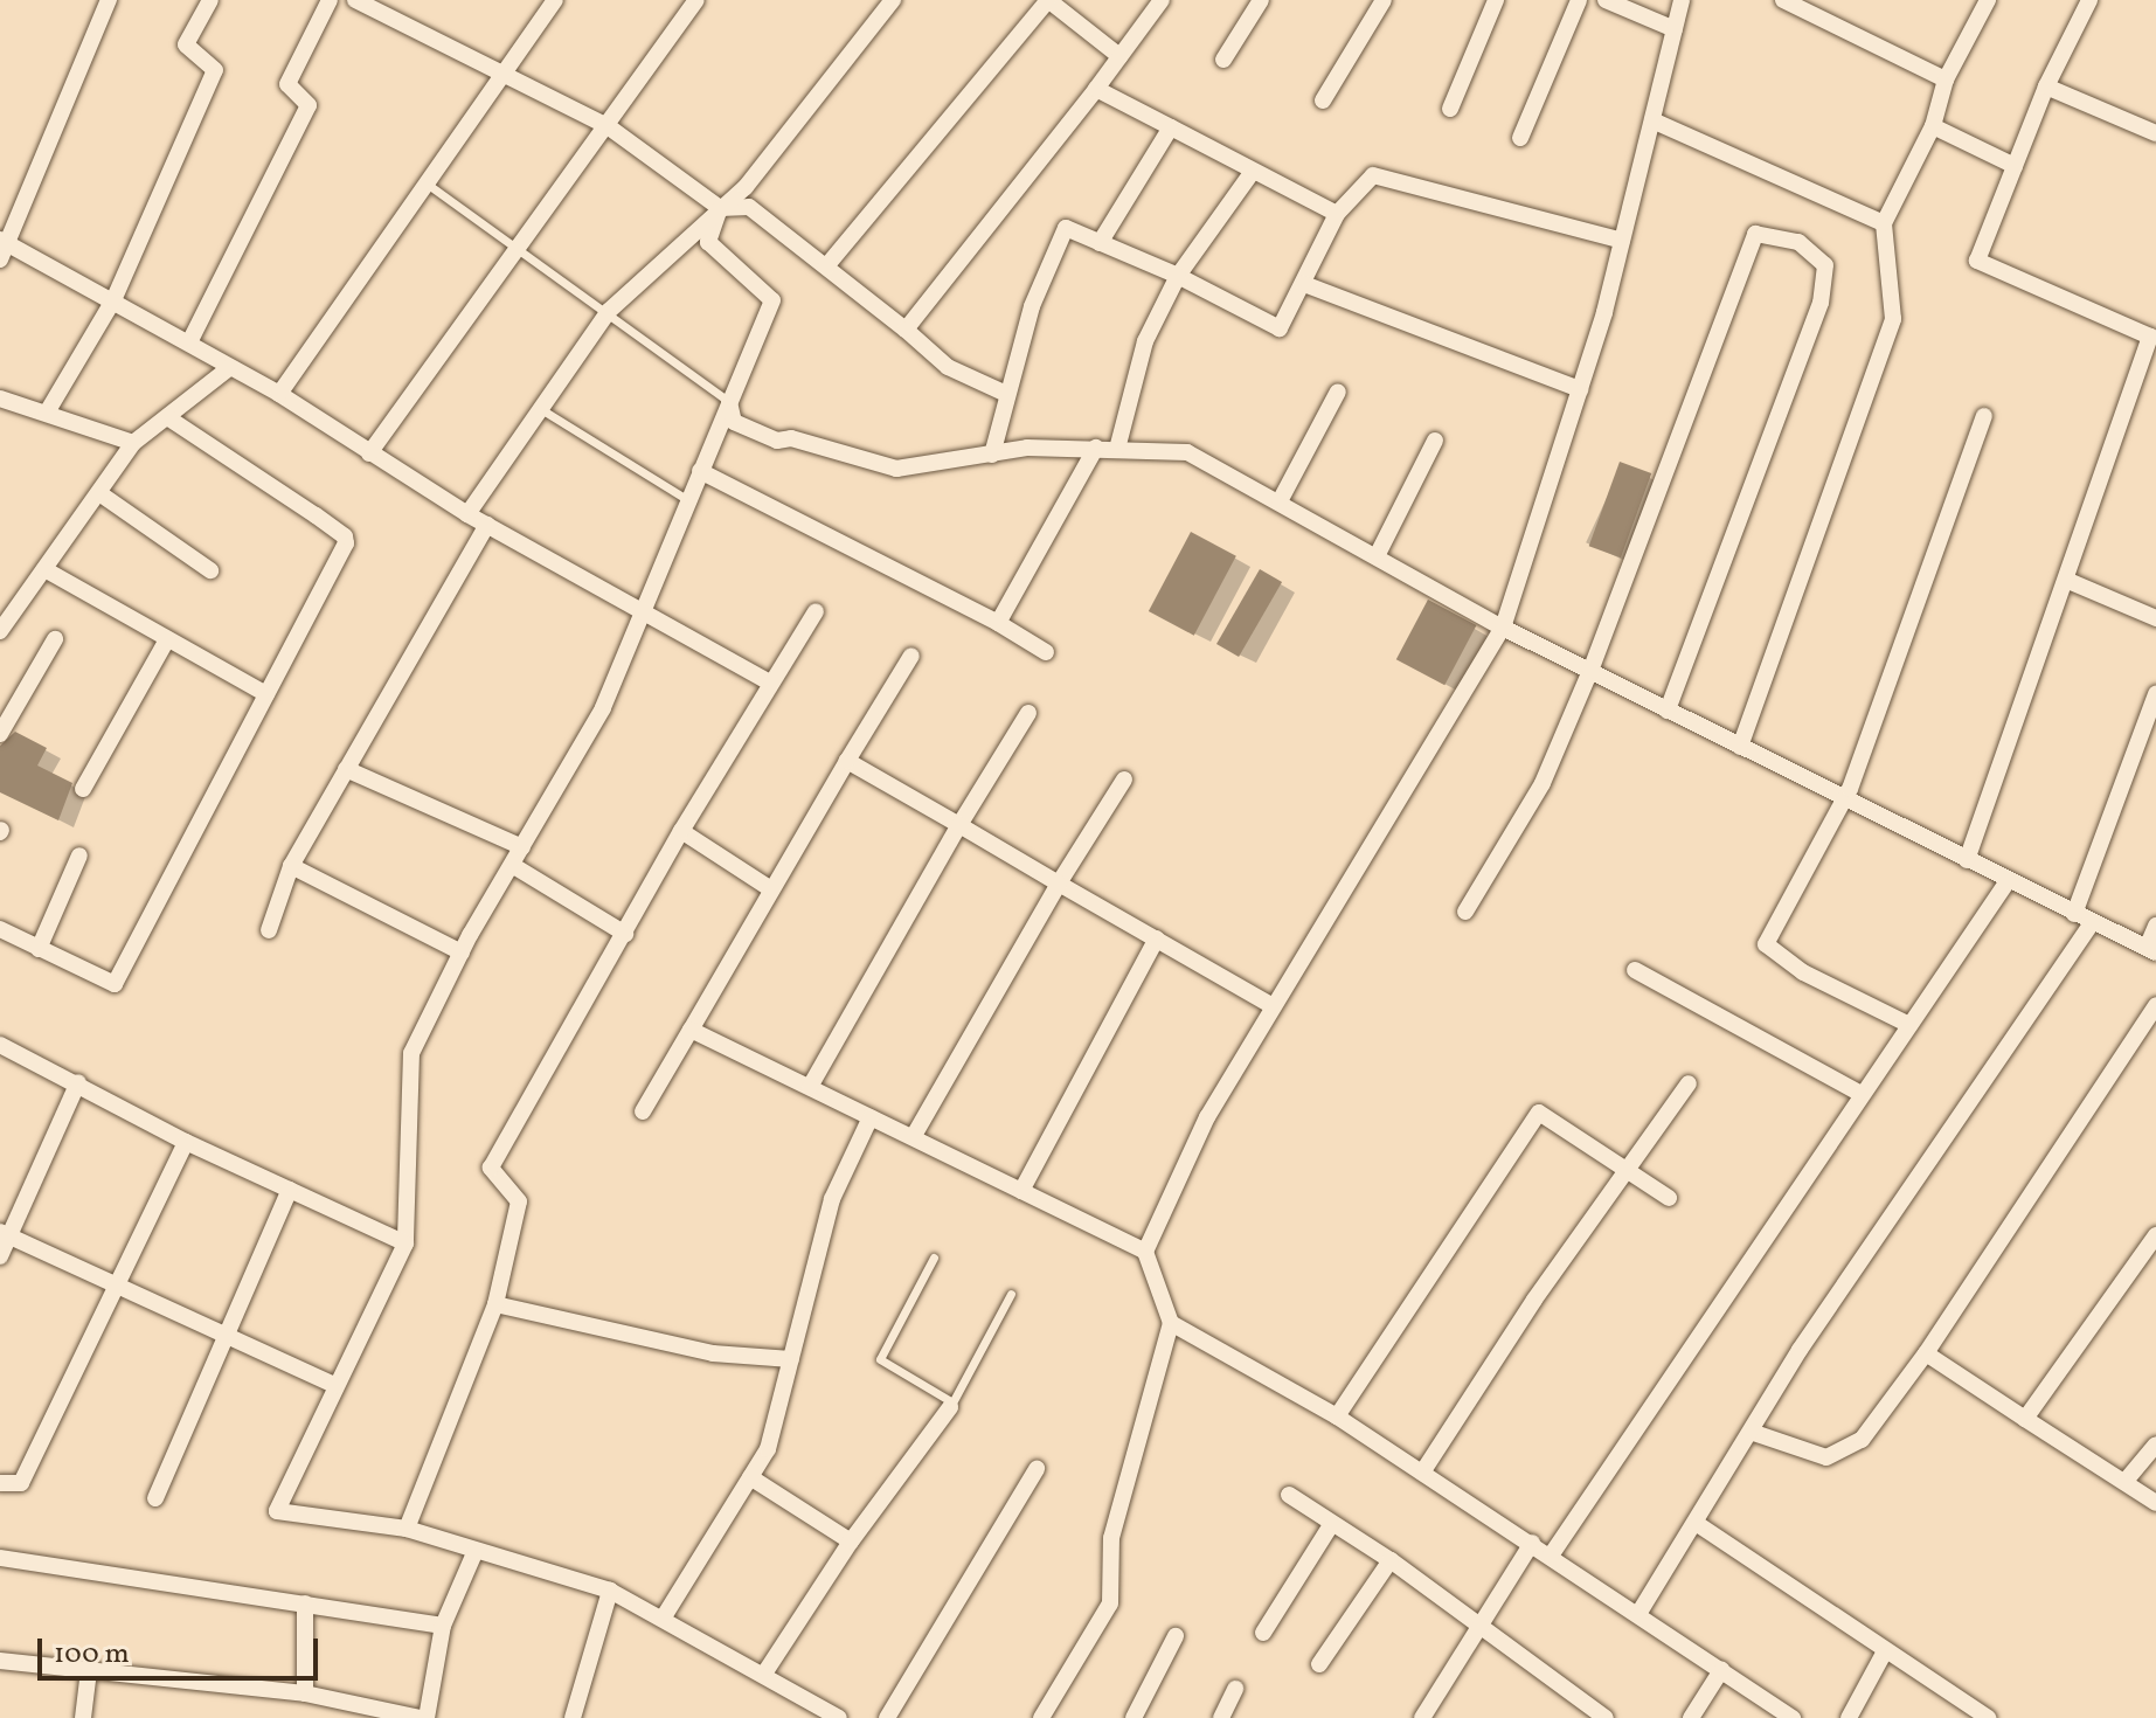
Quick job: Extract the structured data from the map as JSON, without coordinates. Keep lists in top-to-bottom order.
{
  "scale_bar": "100 m"
}
